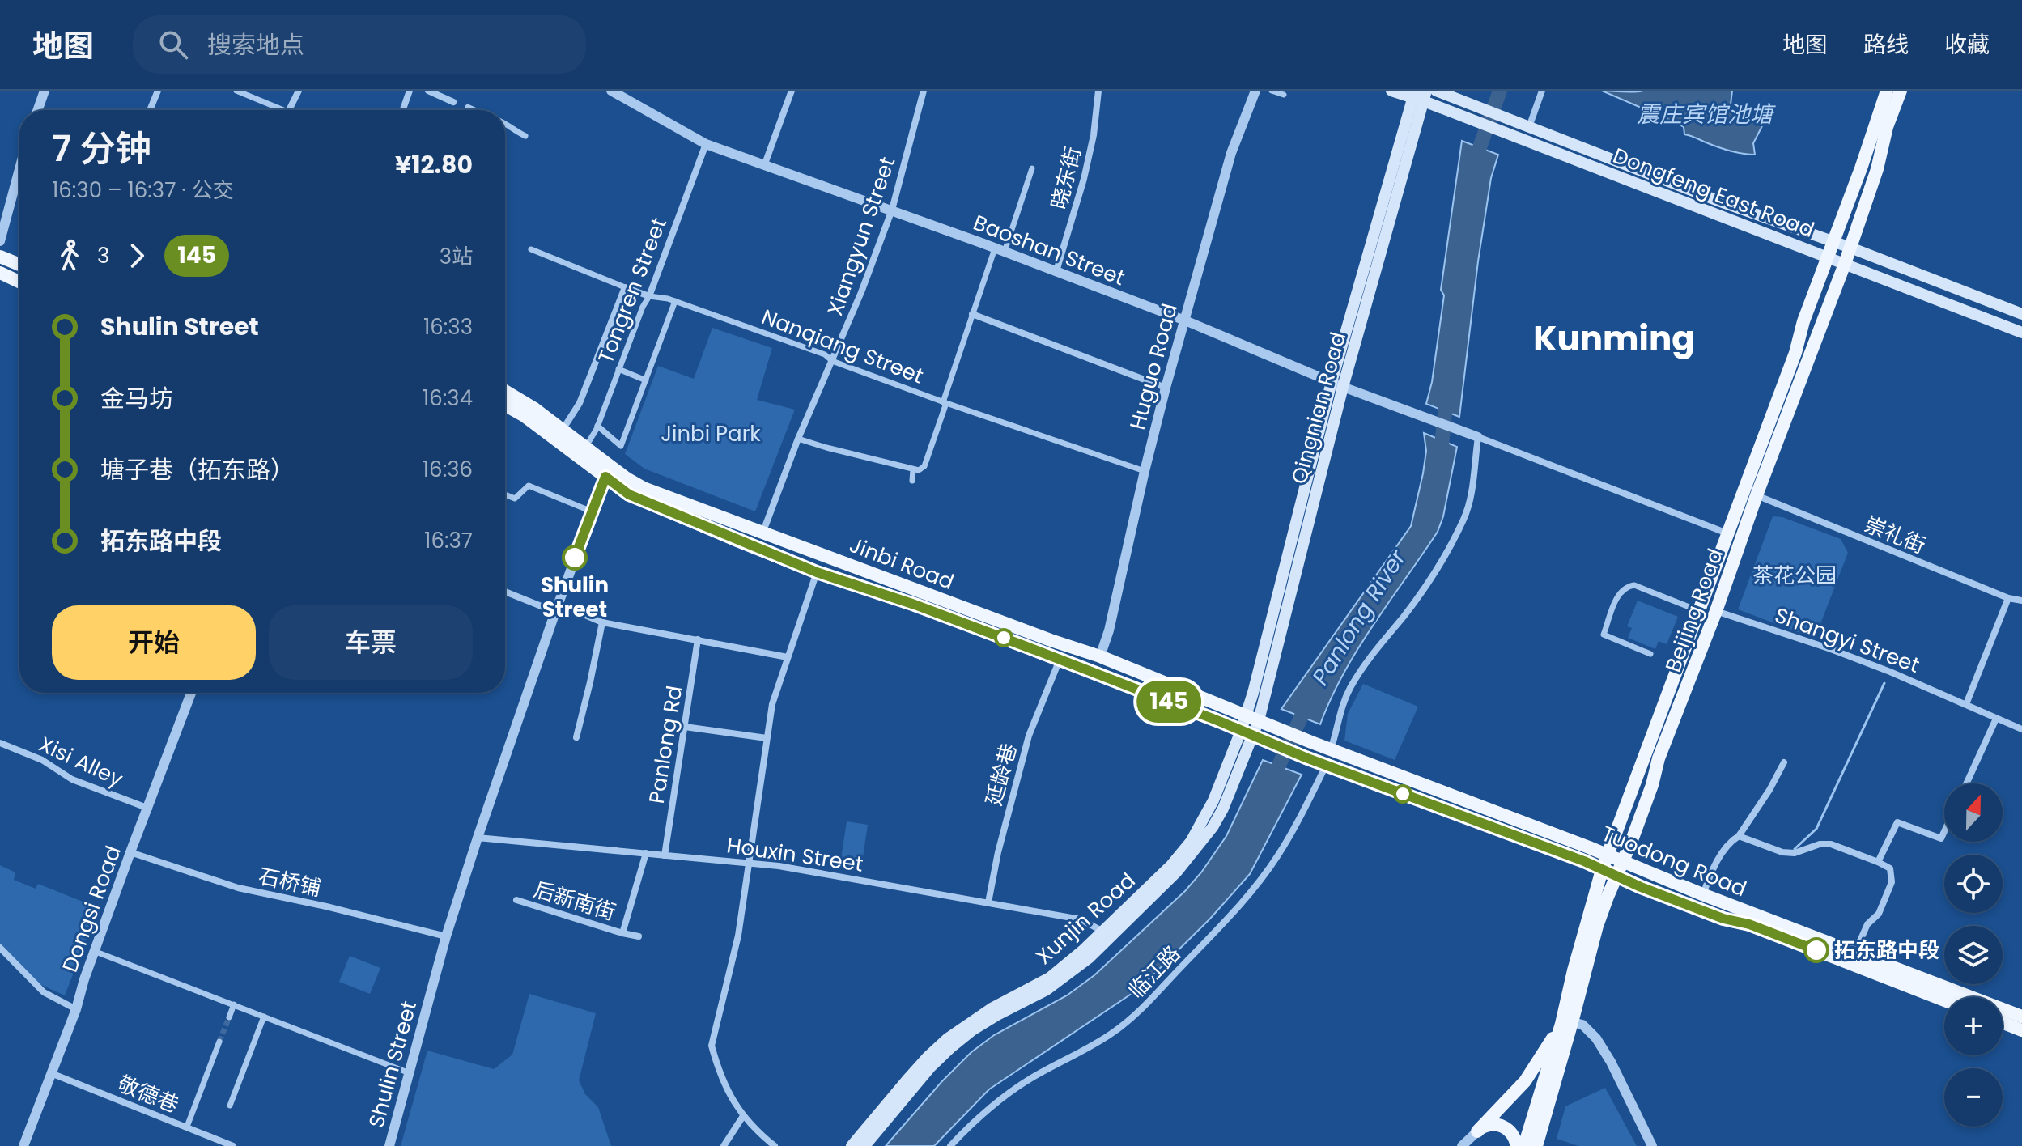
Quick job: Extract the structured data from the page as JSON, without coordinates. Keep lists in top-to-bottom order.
{
  "streets": {
    "main road": [
      "Dongfeng East Road",
      "Qingnian Road",
      "Jinbi Road",
      "Beijing Road",
      "Tuodong Road",
      "Xunjin Road"
    ],
    "street": [
      "晓东街",
      "Xiangyun Street",
      "Baoshan Street",
      "Tongren Street",
      "Nanqiang Street",
      "Huguo Road",
      "崇礼街",
      "Shangyi Street",
      "Panlong Rd",
      "Xisi Alley",
      "延龄巷",
      "Houxin Street",
      "石桥铺",
      "后新南街",
      "Dongsi Road",
      "临江路",
      "Shulin Street",
      "敬德巷"
    ]
  },
  "crossings": [
    ["晓东街", "Baoshan Street"],
    ["Dongfeng East Road", "Qingnian Road"],
    ["Dongfeng East Road", "Beijing Road"],
    ["Xiangyun Street", "Baoshan Street"],
    ["Xiangyun Street", "Nanqiang Street"],
    ["Xiangyun Street", "Jinbi Road"],
    ["Baoshan Street", "Tongren Street"],
    ["Baoshan Street", "Huguo Road"],
    ["Baoshan Street", "Qingnian Road"],
    ["Tongren Street", "Nanqiang Street"],
    ["Tongren Street", "Jinbi Road"],
    ["Nanqiang Street", "Huguo Road"],
    ["Huguo Road", "Jinbi Road"],
    ["Qingnian Road", "Jinbi Road"],
    ["Qingnian Road", "Xunjin Road"],
    ["崇礼街", "Beijing Road"],
    ["Jinbi Road", "延龄巷"],
    ["Jinbi Road", "Tuodong Road"],
    ["Jinbi Road", "Xunjin Road"],
    ["Jinbi Road", "Shulin Street"],
    ["Beijing Road", "Shangyi Street"],
    ["Beijing Road", "Tuodong Road"],
    ["Panlong Rd", "Houxin Street"],
    ["Xisi Alley", "Dongsi Road"],
    ["延龄巷", "Houxin Street"],
    ["Houxin Street", "Xunjin Road"],
    ["Houxin Street", "Shulin Street"],
    ["Tuodong Road", "临江路"],
    ["石桥铺", "Dongsi Road"],
    ["石桥铺", "Shulin Street"],
    ["Dongsi Road", "敬德巷"]
  ],
  "districts": ["Kunming"],
  "water": ["震庄宾馆池塘", "Panlong River"],
  "parks": ["Jinbi Park", "茶花公园"],
  "places": ["Shulin Street", "拓东路中段"],
  "lines": ["bus line 145"],
  "north": "top",
  "page": {
    "header": "地图",
    "search": "搜索地点",
    "nav": ["地图", "路线", "收藏"],
    "on_map": "145",
    "heading": ["7 分钟", "16:30 – 16:37 · 公交", "¥12.80"],
    "legs": ["3", "145", "3站"],
    "list": [
      {
        "name": "Shulin Street",
        "value": "16:33"
      },
      {
        "name": "金马坊",
        "value": "16:34"
      },
      {
        "name": "塘子巷（拓东路）",
        "value": "16:36"
      },
      {
        "name": "拓东路中段",
        "value": "16:37"
      }
    ],
    "buttons": ["开始", "车票"],
    "map_buttons": ["+", "−"]
  }
}
